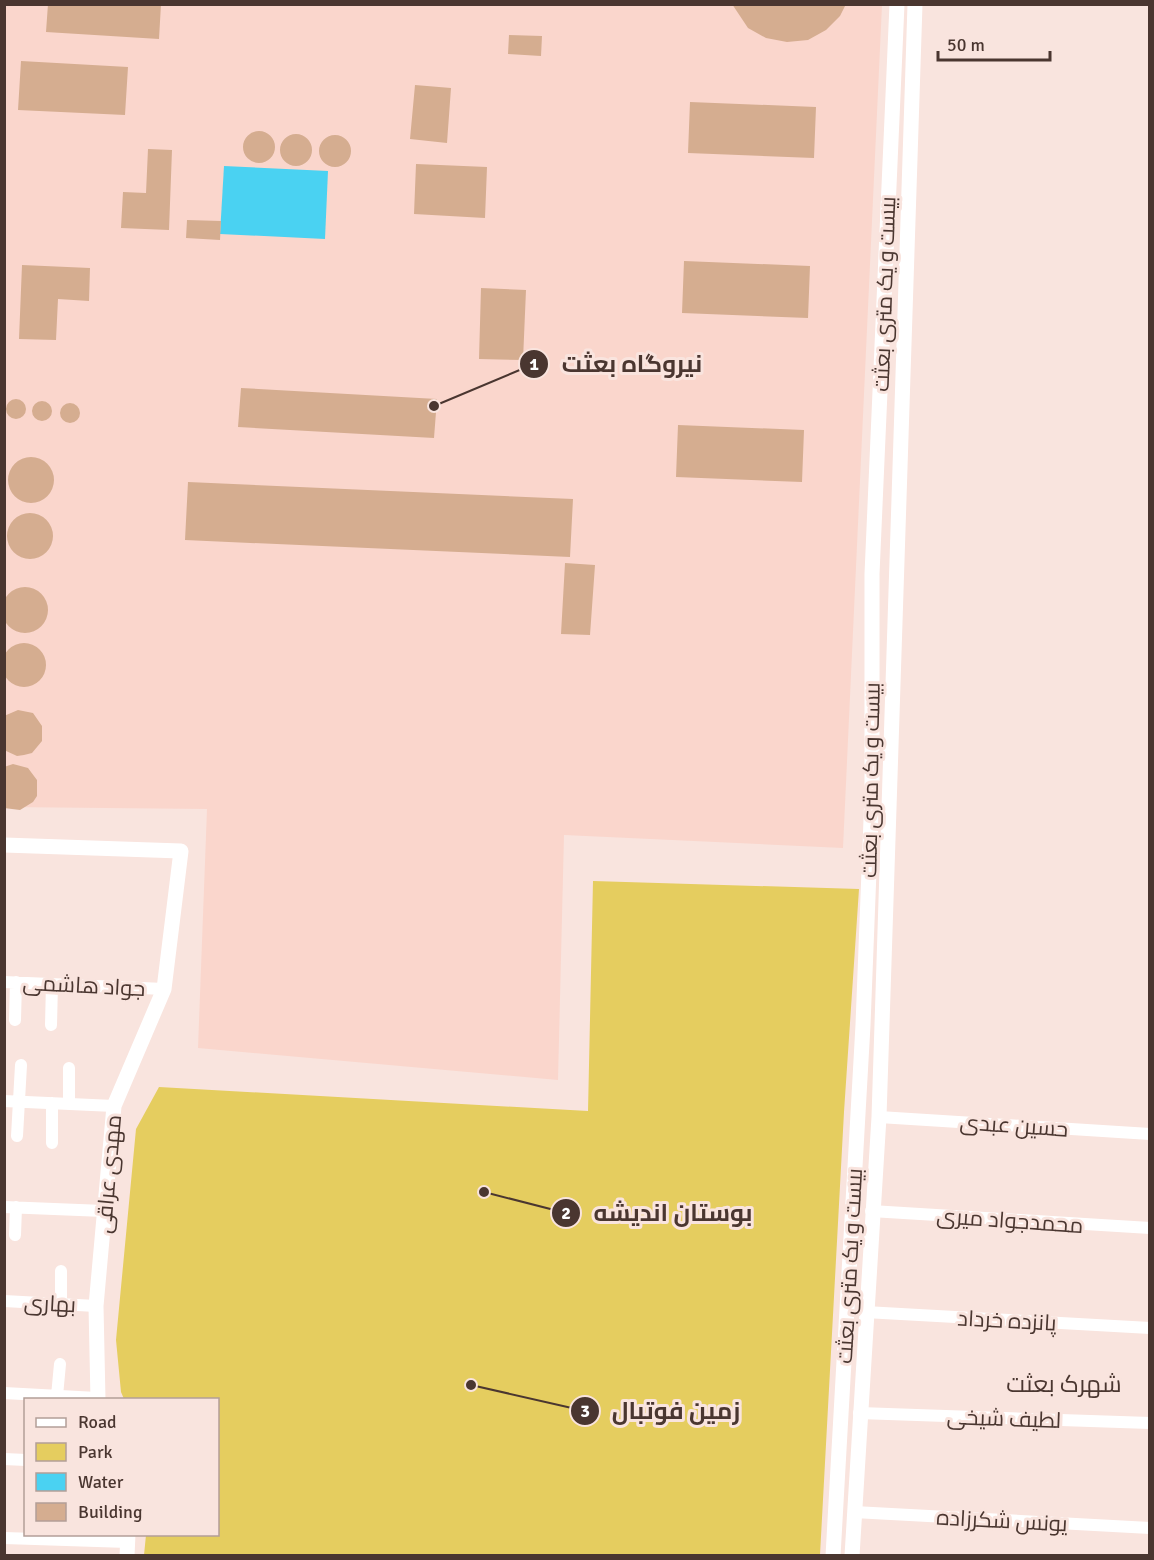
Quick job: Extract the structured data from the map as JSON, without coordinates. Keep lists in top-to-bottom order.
{
  "streets": {
    "street": [
      "بیست و یک متری بعثت",
      "جواد هاشمی",
      "حسین عبدی",
      "مهدی عراقی",
      "محمدجواد میری",
      "بهاری",
      "پانزده خرداد",
      "لطیف شیخی",
      "یونس شکرزاده"
    ]
  },
  "crossings": [
    ["بیست و یک متری بعثت", "حسین عبدی"],
    ["بیست و یک متری بعثت", "محمدجواد میری"],
    ["بیست و یک متری بعثت", "پانزده خرداد"],
    ["بیست و یک متری بعثت", "لطیف شیخی"],
    ["بیست و یک متری بعثت", "یونس شکرزاده"],
    ["جواد هاشمی", "مهدی عراقی"],
    ["مهدی عراقی", "بهاری"]
  ],
  "districts": ["شهرک بعثت"],
  "places": ["نیروگاه بعثت", "بوستان اندیشه", "زمین فوتبال"],
  "legend": [
    "Road",
    "Park",
    "Water",
    "Building"
  ],
  "scale_bar": "50 m"
}
